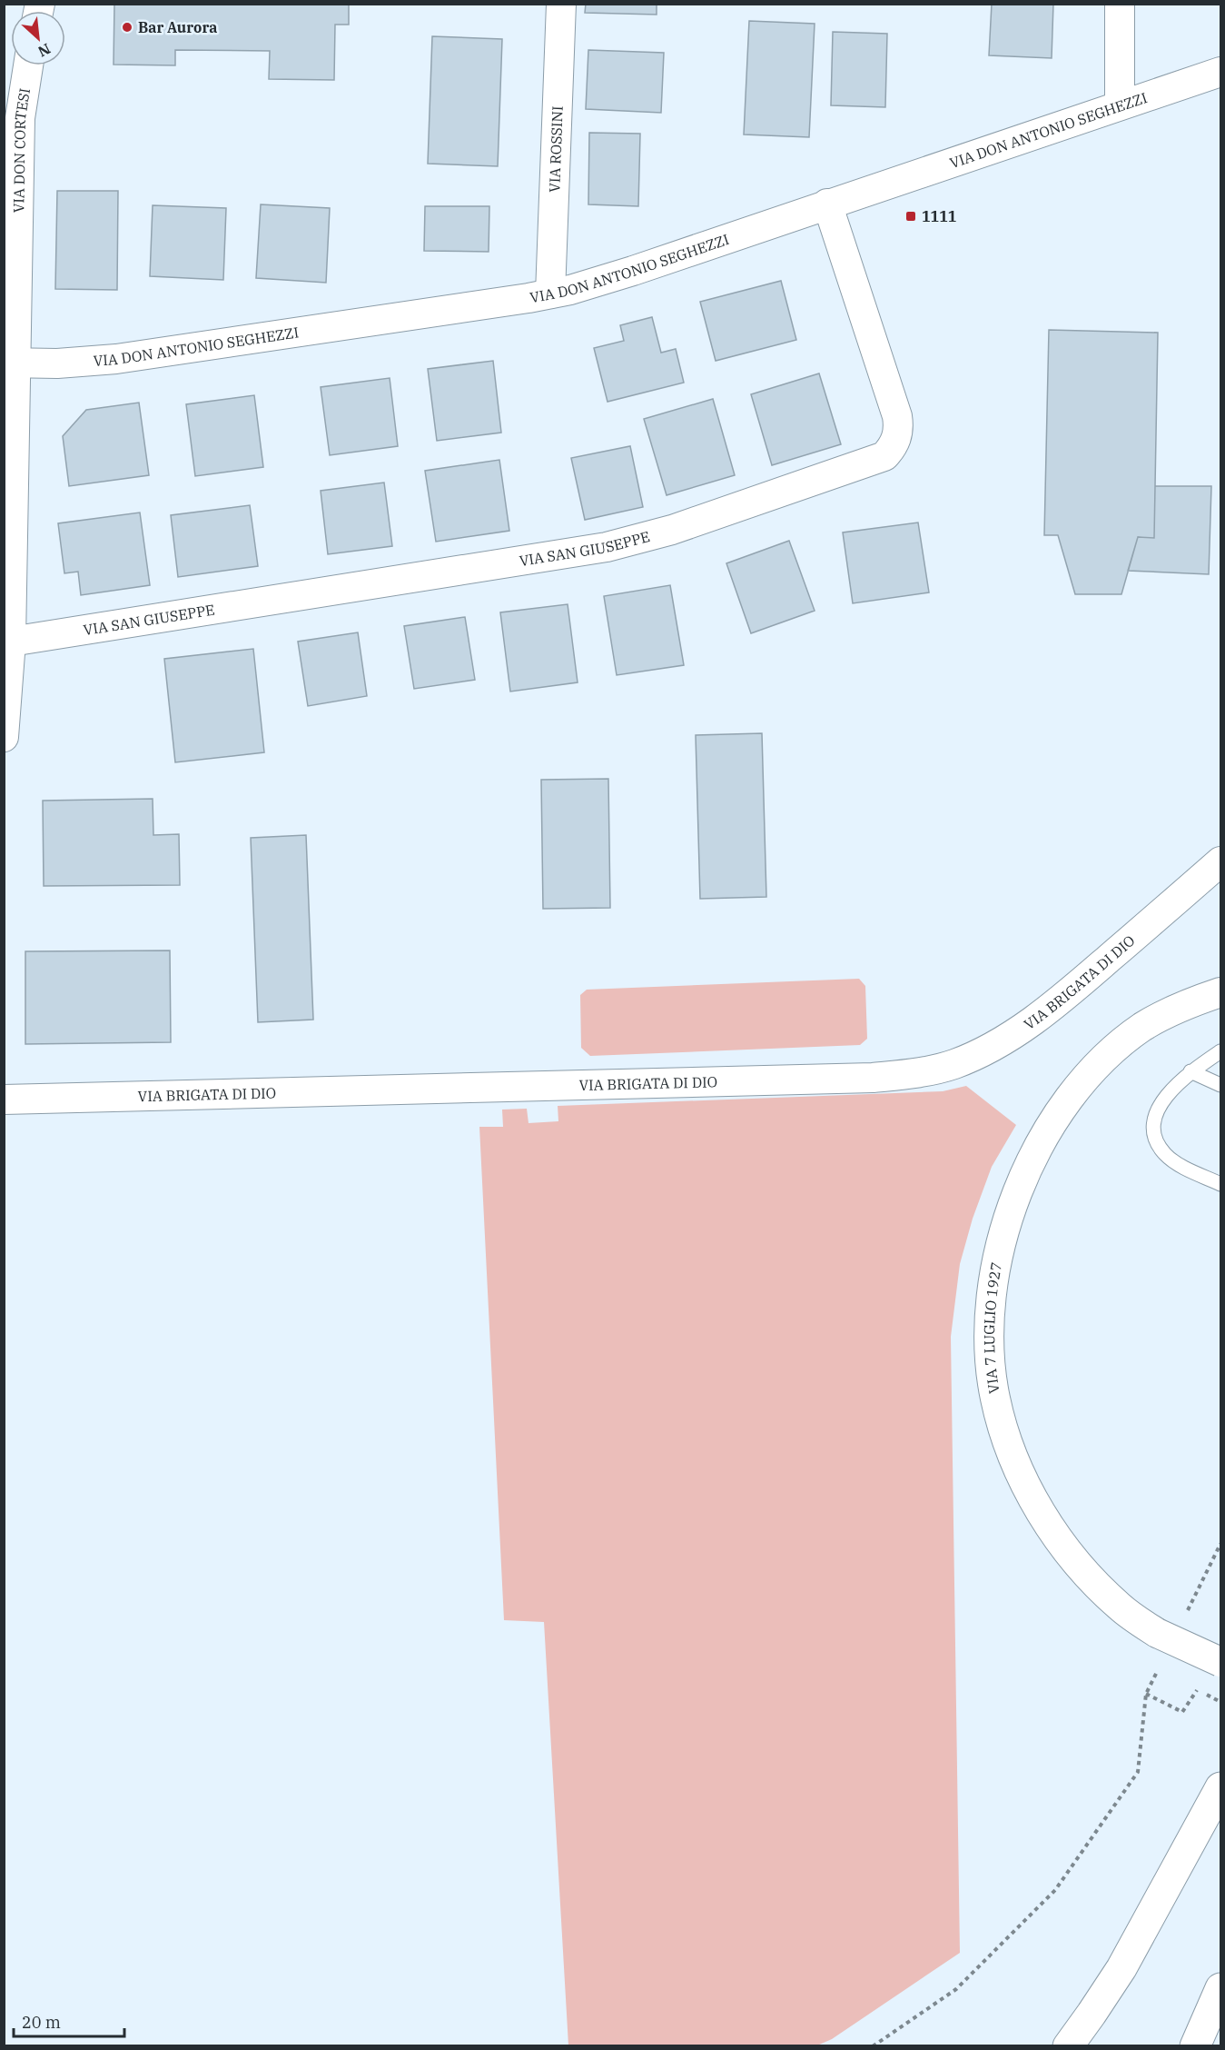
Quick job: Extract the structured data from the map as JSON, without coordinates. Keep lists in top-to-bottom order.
{
  "streets": {
    "street": [
      "VIA DON ANTONIO SEGHEZZI",
      "VIA ROSSINI",
      "VIA DON CORTESI",
      "VIA SAN GIUSEPPE",
      "VIA BRIGATA DI DIO",
      "VIA 7 LUGLIO 1927"
    ]
  },
  "crossings": [
    ["VIA DON ANTONIO SEGHEZZI", "VIA ROSSINI"],
    ["VIA DON ANTONIO SEGHEZZI", "VIA DON CORTESI"],
    ["VIA DON ANTONIO SEGHEZZI", "VIA SAN GIUSEPPE"],
    ["VIA DON CORTESI", "VIA SAN GIUSEPPE"]
  ],
  "places": {
    "other": ["Bar Aurora"],
    "transit": ["1111"]
  },
  "scale_bar": "20 m",
  "north": "bottom right"
}
